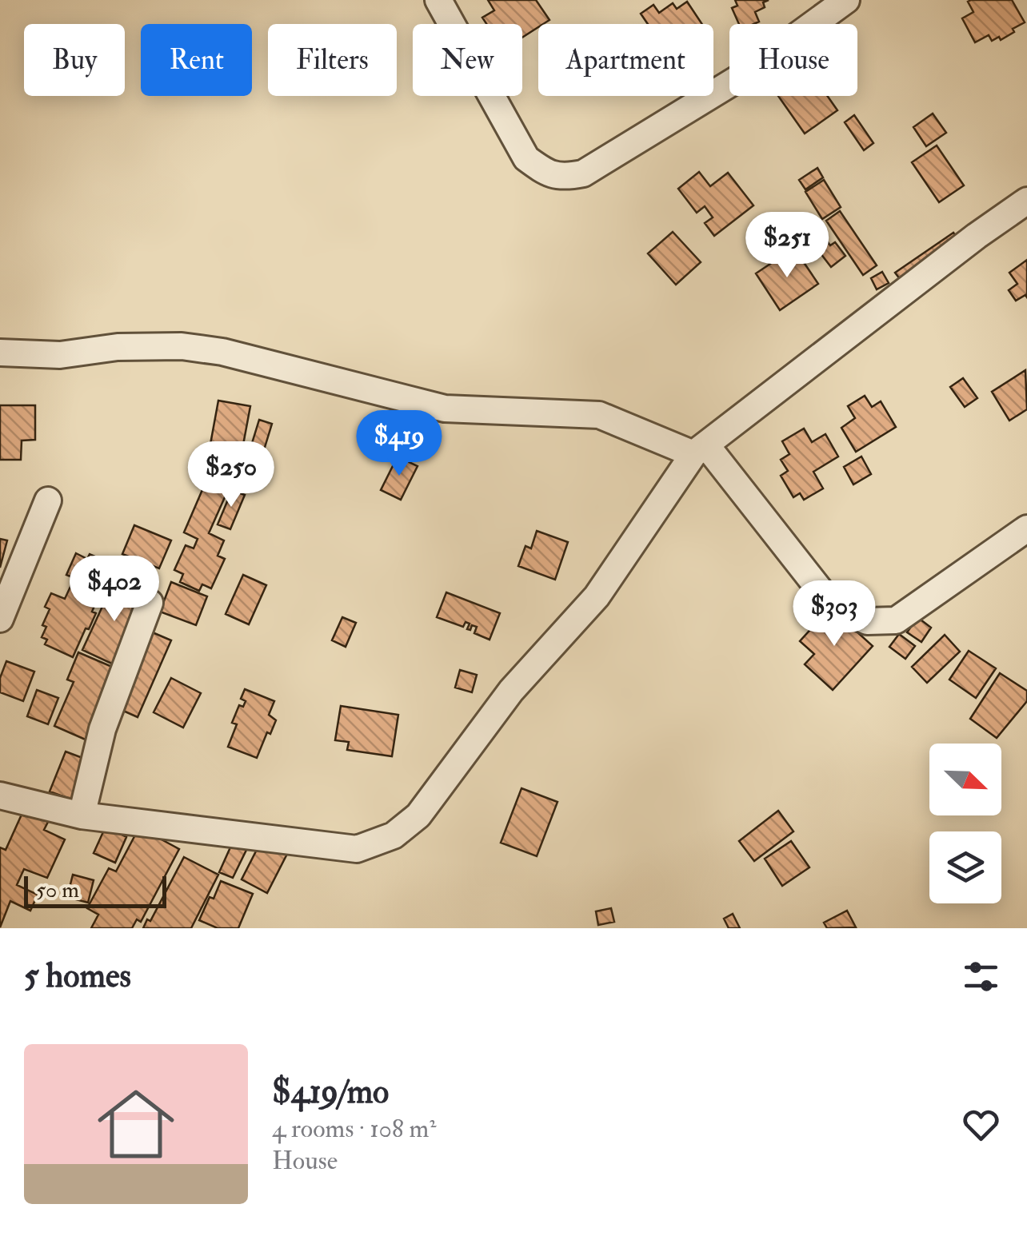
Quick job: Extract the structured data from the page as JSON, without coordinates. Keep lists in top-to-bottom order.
{
  "scale_bar": "50 m",
  "north": "bottom right",
  "page": {
    "chip": [
      "Buy",
      "Rent",
      "Filters",
      "New",
      "Apartment",
      "House"
    ],
    "price": [
      "$251",
      "$419",
      "$250",
      "$402",
      "$303"
    ],
    "scale": "50 m",
    "heading": "5 homes",
    "list": [
      {
        "name": "$419/mo",
        "note": "4 rooms · 108 m² · House"
      }
    ]
  }
}
